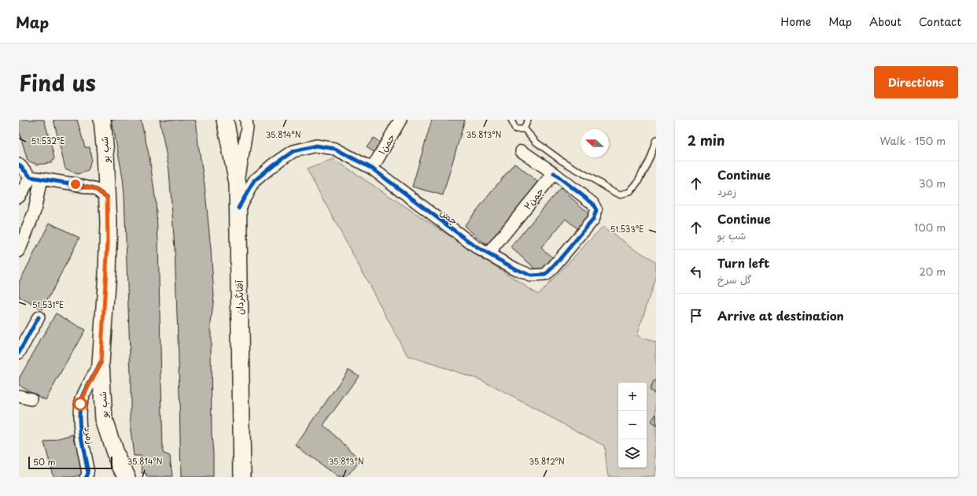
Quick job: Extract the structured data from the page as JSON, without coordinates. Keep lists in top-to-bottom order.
{
  "streets": {
    "main road": ["شب بو", "آفتابگردان"],
    "street": [
      "چمن۱",
      "چمن۲",
      "چمن",
      "زمرد"
    ]
  },
  "crossings": [
    ["چمن۱", "چمن"],
    ["شب بو", "زمرد"],
    ["چمن۲", "چمن"],
    ["چمن", "آفتابگردان"]
  ],
  "scale_bar": "50 m",
  "north": "left",
  "page": {
    "header": "Map",
    "nav": [
      "Home",
      "Map",
      "About",
      "Contact"
    ],
    "title": "Find us",
    "buttons": "Directions",
    "heading": ["2 min", "Walk · 150 m"],
    "list": [
      ["Continue", "زمرد", "30 m"],
      ["Continue", "شب بو", "100 m"],
      ["Turn left", "گل سرخ", "20 m"],
      "Arrive at destination"
    ],
    "map_buttons": ["+", "−"],
    "scale": "50 m"
  },
  "coordinates": [
    "35.814°N",
    "35.813°N",
    "51.532°E",
    "51.533°E",
    "51.531°E",
    "35.812°N"
  ]
}
